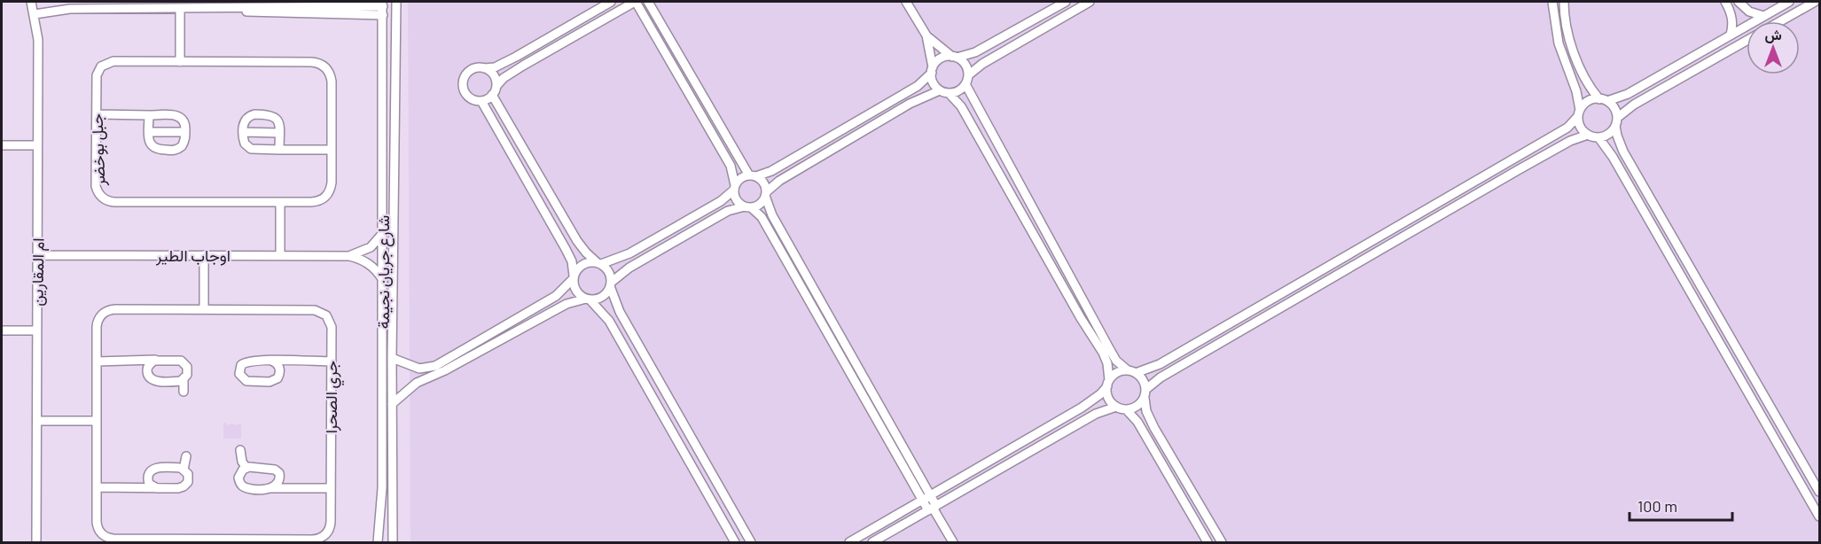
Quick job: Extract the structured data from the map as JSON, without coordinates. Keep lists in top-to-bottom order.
{
  "streets": {
    "street": [
      "جبل بوخضر",
      "اوجاب الطير",
      "ام المقارين",
      "شارع جريان نجيمة",
      "جري الصحرا"
    ]
  },
  "crossings": [
    ["اوجاب الطير", "ام المقارين"],
    ["اوجاب الطير", "شارع جريان نجيمة"]
  ],
  "scale_bar": "100 m",
  "north": "top"
}
